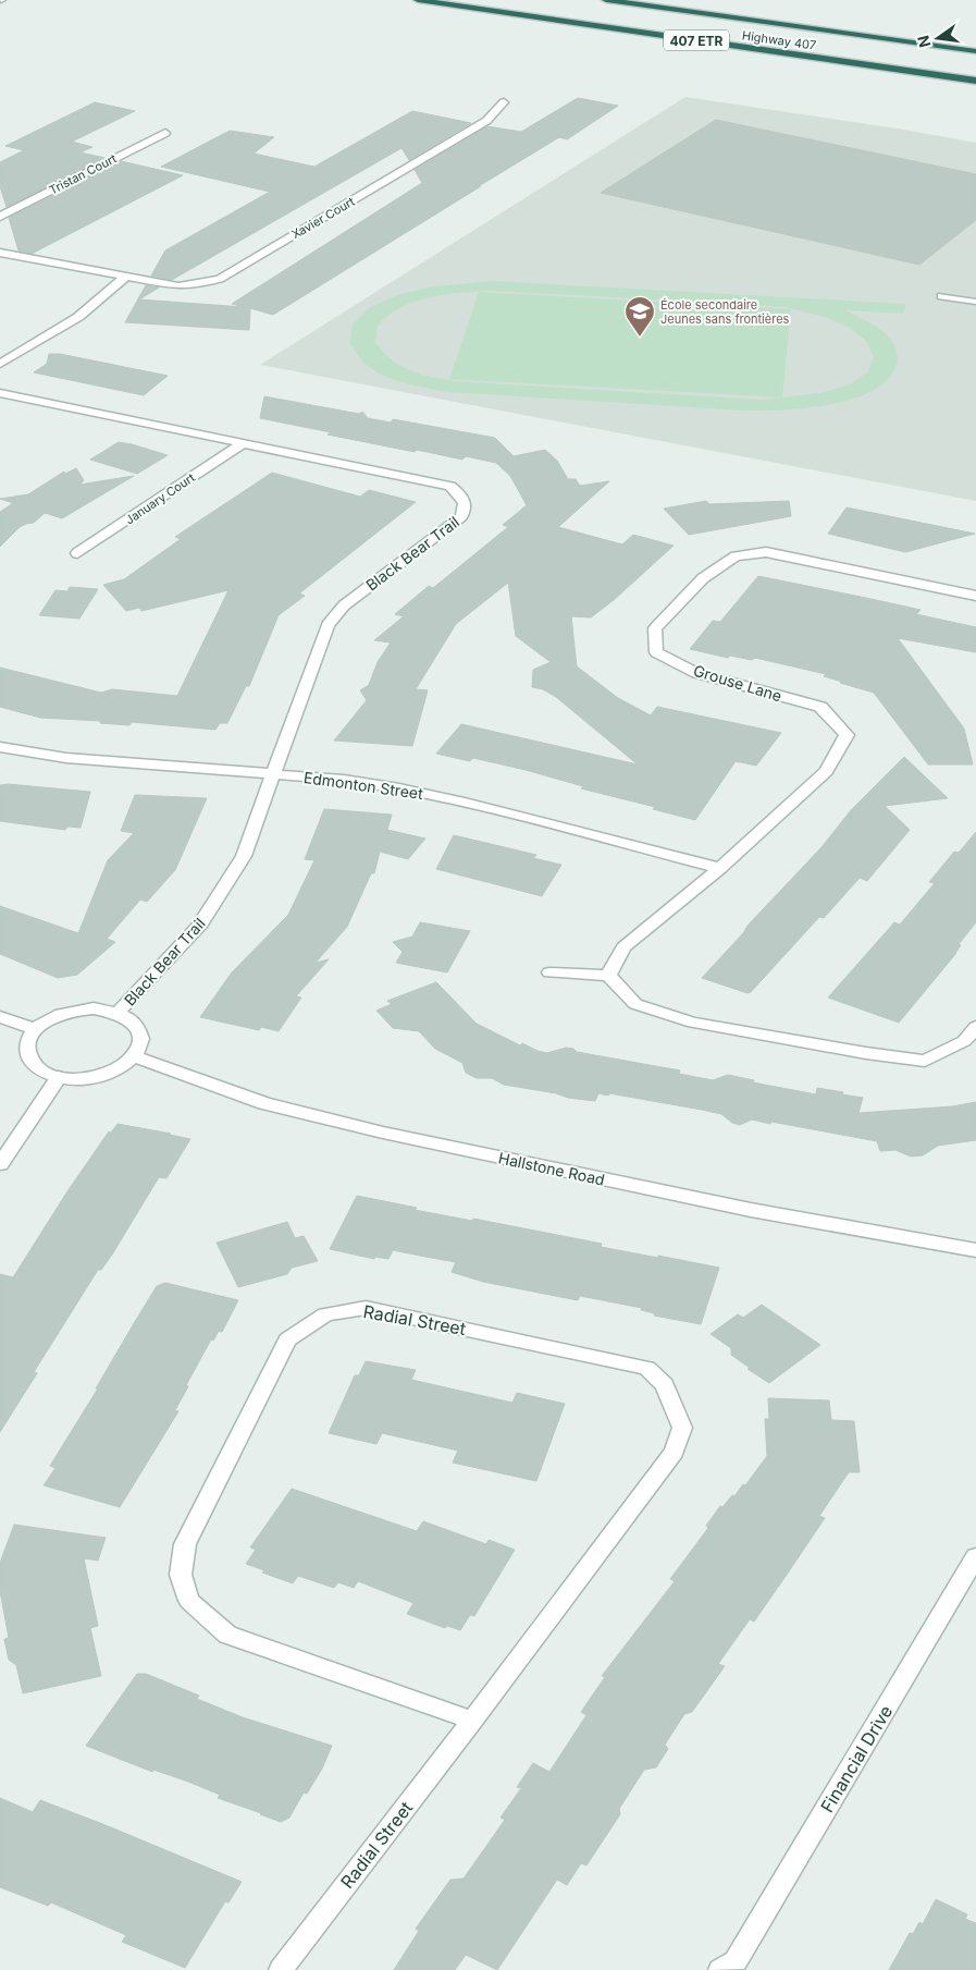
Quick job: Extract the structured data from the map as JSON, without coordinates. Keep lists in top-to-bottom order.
{
  "streets": {
    "highway": ["407 ETR", "Highway 407"],
    "street": [
      "Tristan Court",
      "Xavier Court",
      "January Court",
      "Black Bear Trail",
      "Grouse Lane",
      "Edmonton Street",
      "Hallstone Road",
      "Radial Street",
      "Financial Drive"
    ]
  },
  "crossings": [
    ["January Court", "Black Bear Trail"],
    ["Black Bear Trail", "Edmonton Street"],
    ["Black Bear Trail", "Hallstone Road"],
    ["Grouse Lane", "Edmonton Street"]
  ],
  "places": {
    "school or university": ["École secondaire Jeunes sans frontières"]
  },
  "north": "left"
}
